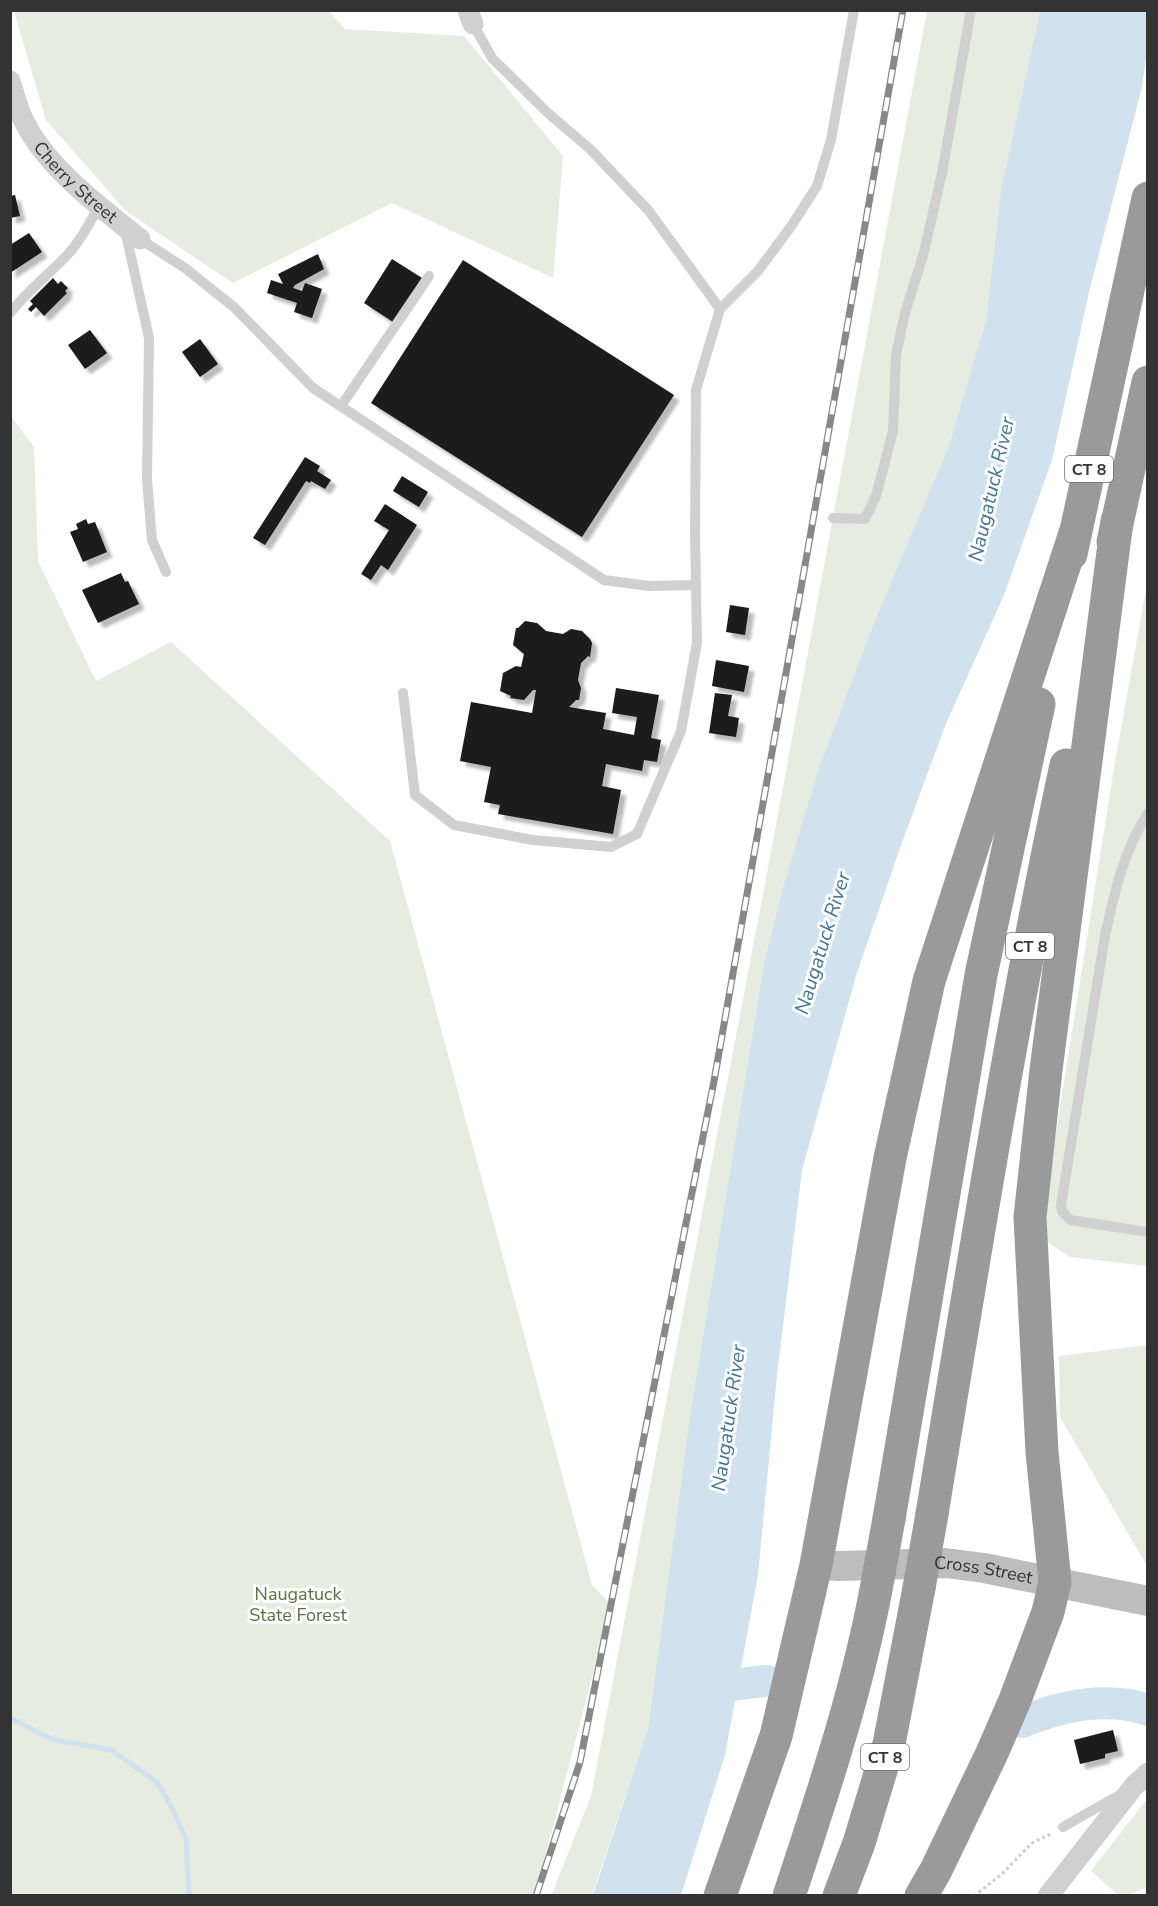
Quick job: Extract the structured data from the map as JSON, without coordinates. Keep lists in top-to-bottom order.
{
  "streets": {
    "highway": ["CT 8"],
    "street": ["Cherry Street", "Cross Street"]
  },
  "water": ["Naugatuck River"],
  "parks": ["Naugatuck State Forest"]
}
